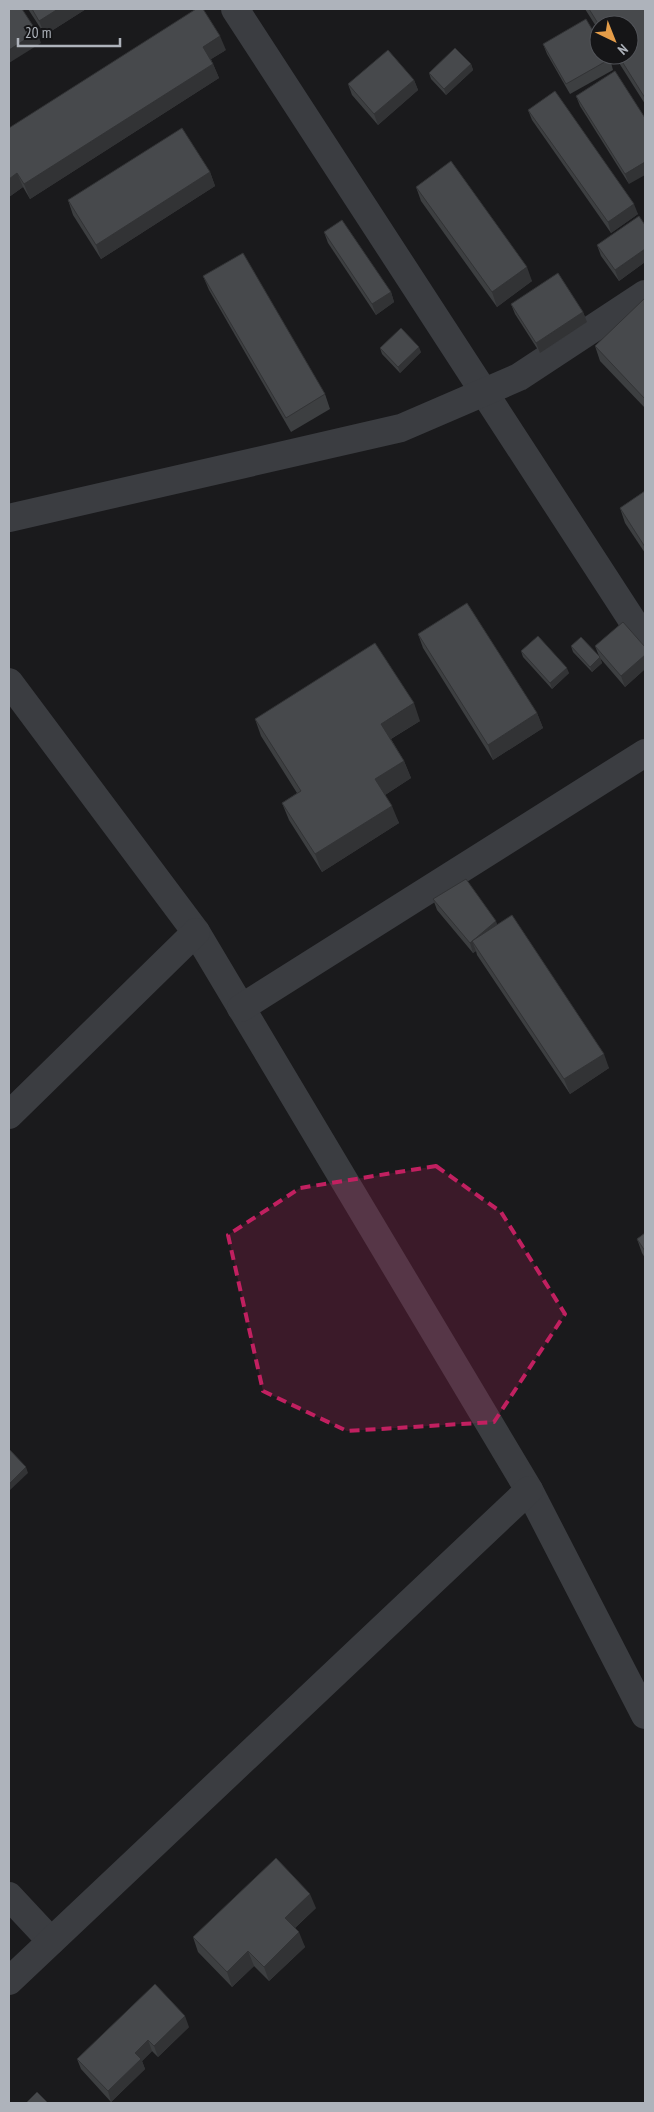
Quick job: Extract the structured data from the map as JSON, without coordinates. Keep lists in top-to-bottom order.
{
  "scale_bar": "20 m",
  "north": "bottom right"
}
